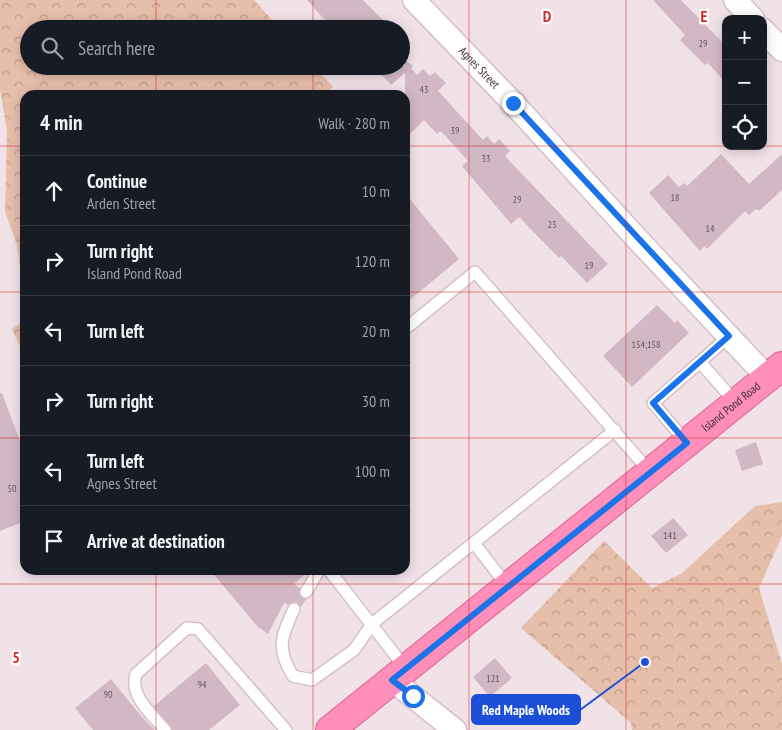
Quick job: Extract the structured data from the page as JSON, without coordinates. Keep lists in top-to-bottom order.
{
  "streets": {
    "main road": ["Island Pond Road"],
    "street": ["Agnes Street"]
  },
  "crossings": [
    ["Agnes Street", "Island Pond Road"]
  ],
  "places": ["Red Maple Woods"],
  "house_numbers": [
    "29",
    "43",
    "39",
    "33",
    "18",
    "29",
    "23",
    "14",
    "19",
    "154;158",
    "50",
    "141",
    "121",
    "94",
    "90"
  ],
  "page": {
    "map_buttons": ["+", "−"],
    "search": "Search here",
    "heading": ["4 min", "Walk · 280 m"],
    "list": [
      ["Continue", "Arden Street", "10 m"],
      ["Turn right", "Island Pond Road", "120 m"],
      ["Turn left", "20 m"],
      ["Turn right", "30 m"],
      ["Turn left", "Agnes Street", "100 m"],
      "Arrive at destination"
    ]
  },
  "grid": {
    "columns": ["D", "E"],
    "rows": ["5"]
  }
}
